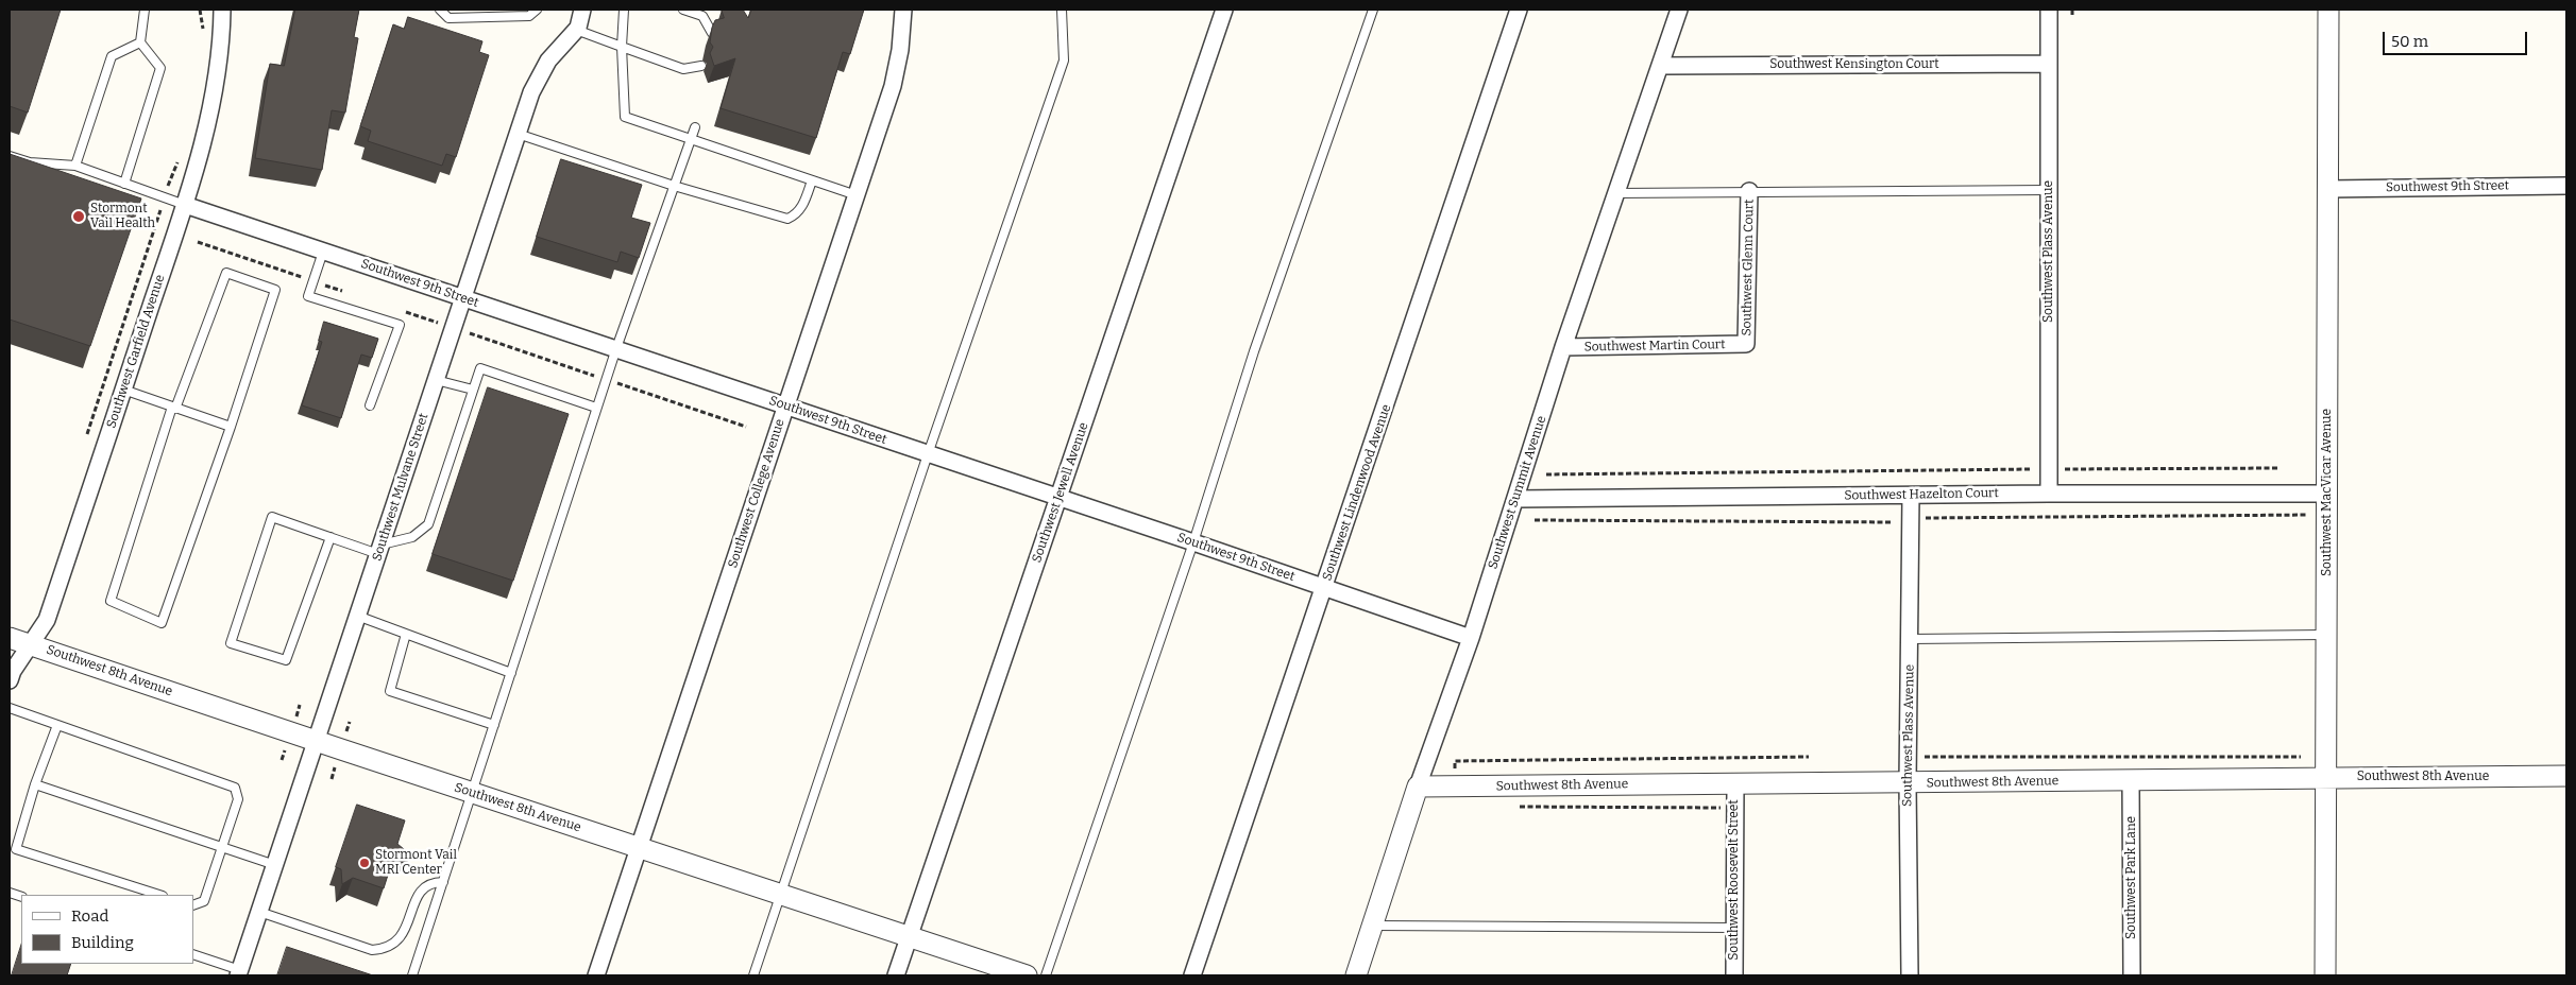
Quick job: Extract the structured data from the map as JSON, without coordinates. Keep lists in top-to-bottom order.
{
  "streets": {
    "street": [
      "Southwest Kensington Court",
      "Southwest 9th Street",
      "Southwest Plass Avenue",
      "Southwest Glenn Court",
      "Southwest Martin Court",
      "Southwest Garfield Avenue",
      "Southwest Mulvane Street",
      "Southwest Jewell Avenue",
      "Southwest Lindenwood Avenue",
      "Southwest Summit Avenue",
      "Southwest MacVicar Avenue",
      "Southwest College Avenue",
      "Southwest Hazelton Court",
      "Southwest 8th Avenue",
      "Southwest Park Lane",
      "Southwest Roosevelt Street"
    ]
  },
  "crossings": [
    ["Southwest Kensington Court", "Southwest Plass Avenue"],
    ["Southwest Kensington Court", "Southwest Summit Avenue"],
    ["Southwest 9th Street", "Southwest Garfield Avenue"],
    ["Southwest 9th Street", "Southwest Mulvane Street"],
    ["Southwest 9th Street", "Southwest Jewell Avenue"],
    ["Southwest 9th Street", "Southwest Lindenwood Avenue"],
    ["Southwest 9th Street", "Southwest Summit Avenue"],
    ["Southwest 9th Street", "Southwest MacVicar Avenue"],
    ["Southwest 9th Street", "Southwest College Avenue"],
    ["Southwest Plass Avenue", "Southwest Hazelton Court"],
    ["Southwest Plass Avenue", "Southwest 8th Avenue"],
    ["Southwest Glenn Court", "Southwest Martin Court"],
    ["Southwest Martin Court", "Southwest Summit Avenue"],
    ["Southwest Garfield Avenue", "Southwest 8th Avenue"],
    ["Southwest Mulvane Street", "Southwest 8th Avenue"],
    ["Southwest Jewell Avenue", "Southwest 8th Avenue"],
    ["Southwest Summit Avenue", "Southwest Hazelton Court"],
    ["Southwest Summit Avenue", "Southwest 8th Avenue"],
    ["Southwest MacVicar Avenue", "Southwest Hazelton Court"],
    ["Southwest MacVicar Avenue", "Southwest 8th Avenue"],
    ["Southwest College Avenue", "Southwest 8th Avenue"],
    ["Southwest 8th Avenue", "Southwest Park Lane"],
    ["Southwest 8th Avenue", "Southwest Roosevelt Street"]
  ],
  "places": ["Stormont Vail Health", "Stormont Vail MRI Center"],
  "legend": ["Road", "Building"],
  "scale_bar": "50 m"
}
